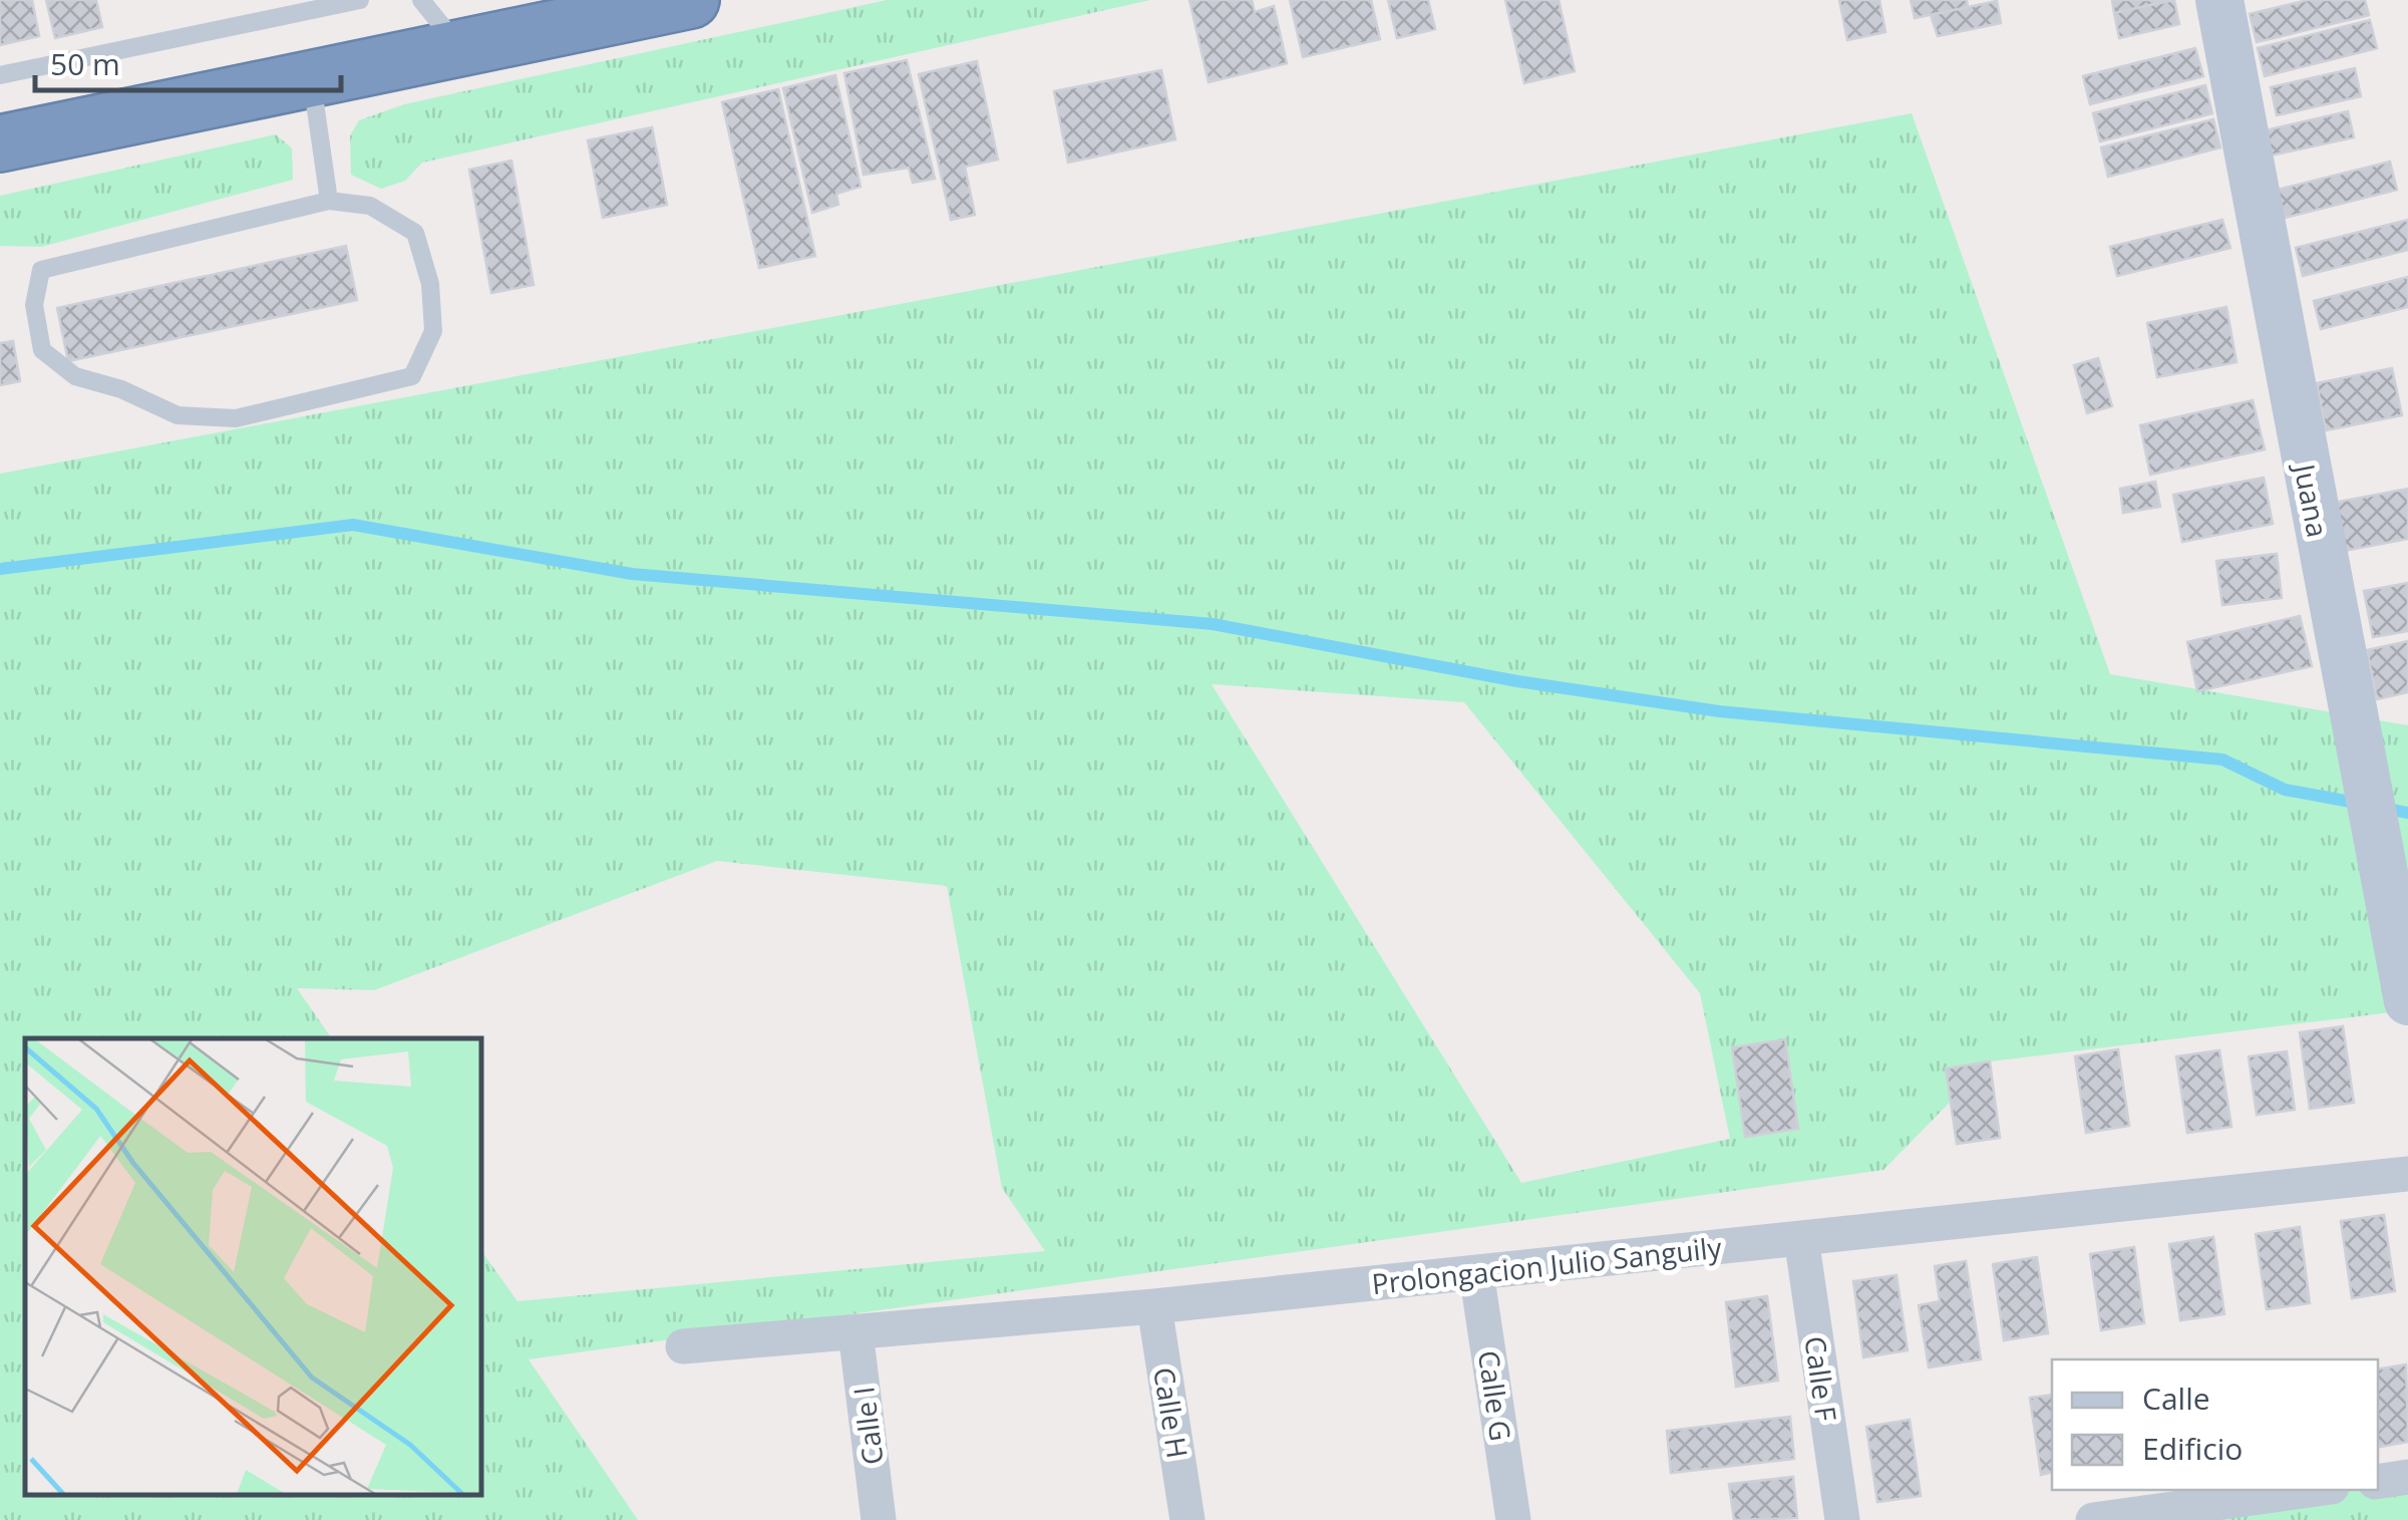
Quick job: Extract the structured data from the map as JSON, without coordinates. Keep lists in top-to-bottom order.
{
  "streets": {
    "street": [
      "Juana",
      "Prolongacion Julio Sanguily",
      "Calle F",
      "Calle G",
      "Calle H",
      "Calle I"
    ]
  },
  "crossings": [
    ["Prolongacion Julio Sanguily", "Calle F"],
    ["Prolongacion Julio Sanguily", "Calle G"],
    ["Prolongacion Julio Sanguily", "Calle H"],
    ["Prolongacion Julio Sanguily", "Calle I"]
  ],
  "legend": ["Calle", "Edificio"],
  "scale_bar": "50 m"
}
